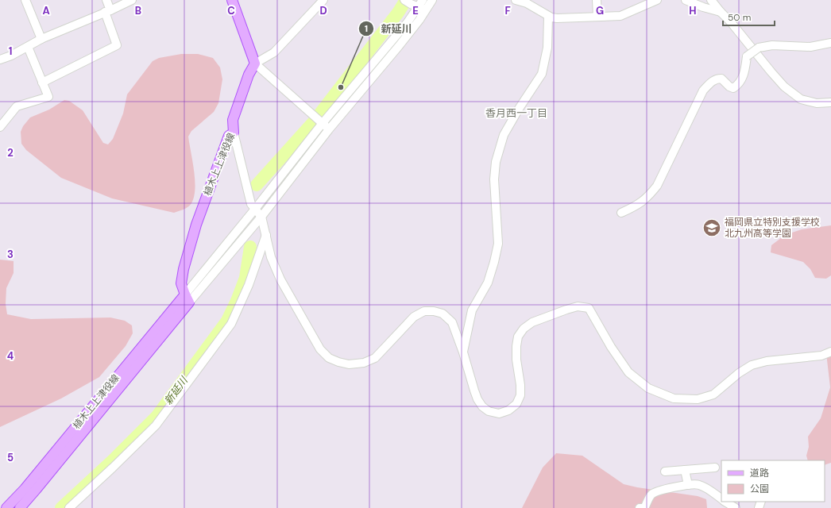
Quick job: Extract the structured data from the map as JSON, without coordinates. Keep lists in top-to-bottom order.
{
  "streets": {
    "main road": ["植木上上津役線"]
  },
  "districts": ["香月西一丁目"],
  "water": ["新延川"],
  "places": {
    "other": ["新延川"],
    "school or university": ["福岡県立特別支援学校 北九州高等学園"]
  },
  "legend": ["道路", "公園"],
  "scale_bar": "50 m",
  "grid": {
    "columns": [
      "A",
      "B",
      "C",
      "D",
      "E",
      "F",
      "G",
      "H"
    ],
    "rows": [
      "1",
      "2",
      "3",
      "4",
      "5"
    ]
  }
}
